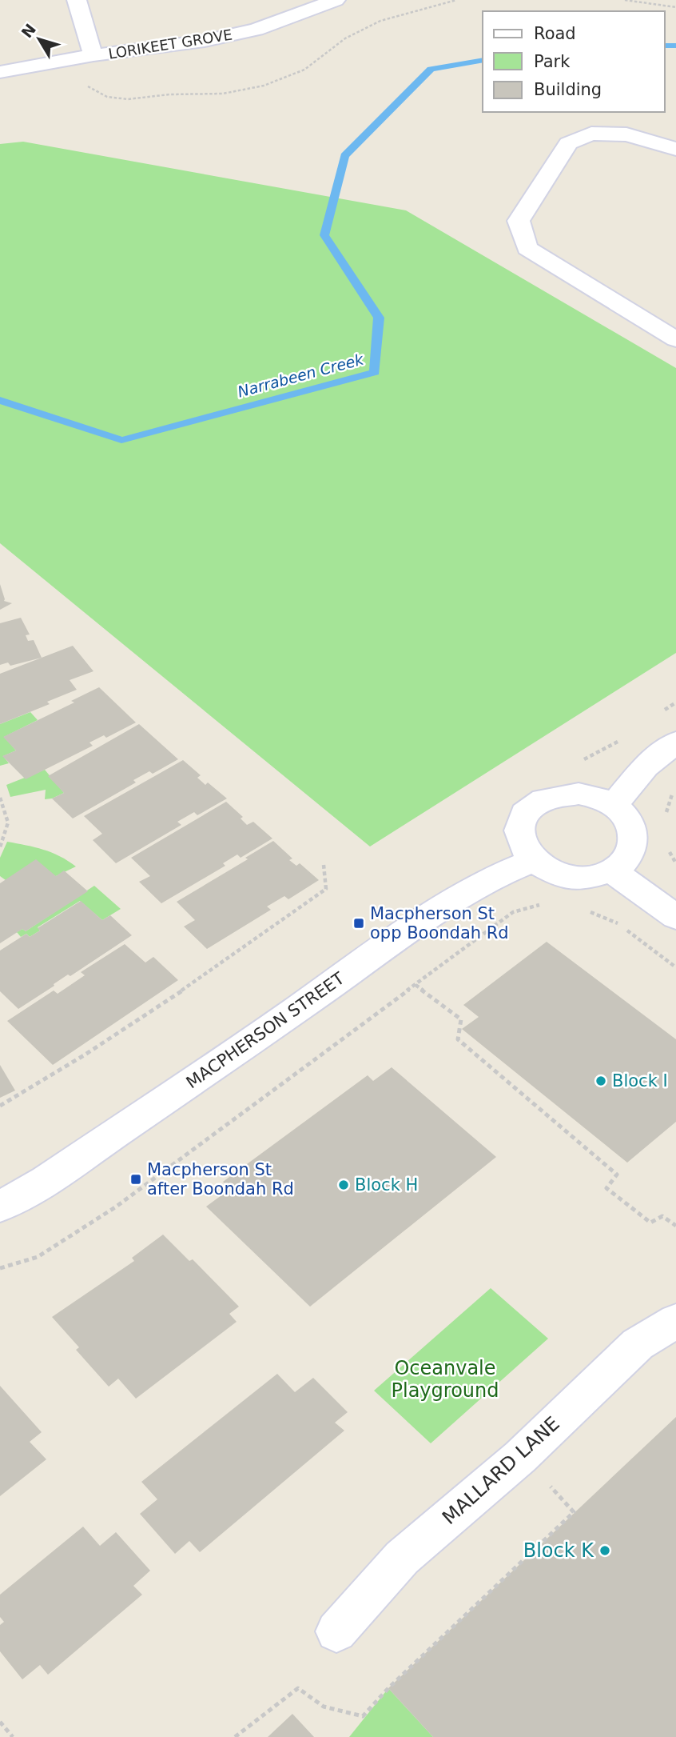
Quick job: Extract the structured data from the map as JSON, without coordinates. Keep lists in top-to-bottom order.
{
  "streets": {
    "street": ["LORIKEET GROVE", "MACPHERSON STREET", "MALLARD LANE"]
  },
  "water": ["Narrabeen Creek"],
  "parks": ["Oceanvale Playground"],
  "places": {
    "transit": ["Macpherson St opp Boondah Rd", "Macpherson St after Boondah Rd"],
    "other": ["Block I", "Block H", "Block K"]
  },
  "legend": ["Road", "Park", "Building"],
  "north": "top left"
}
